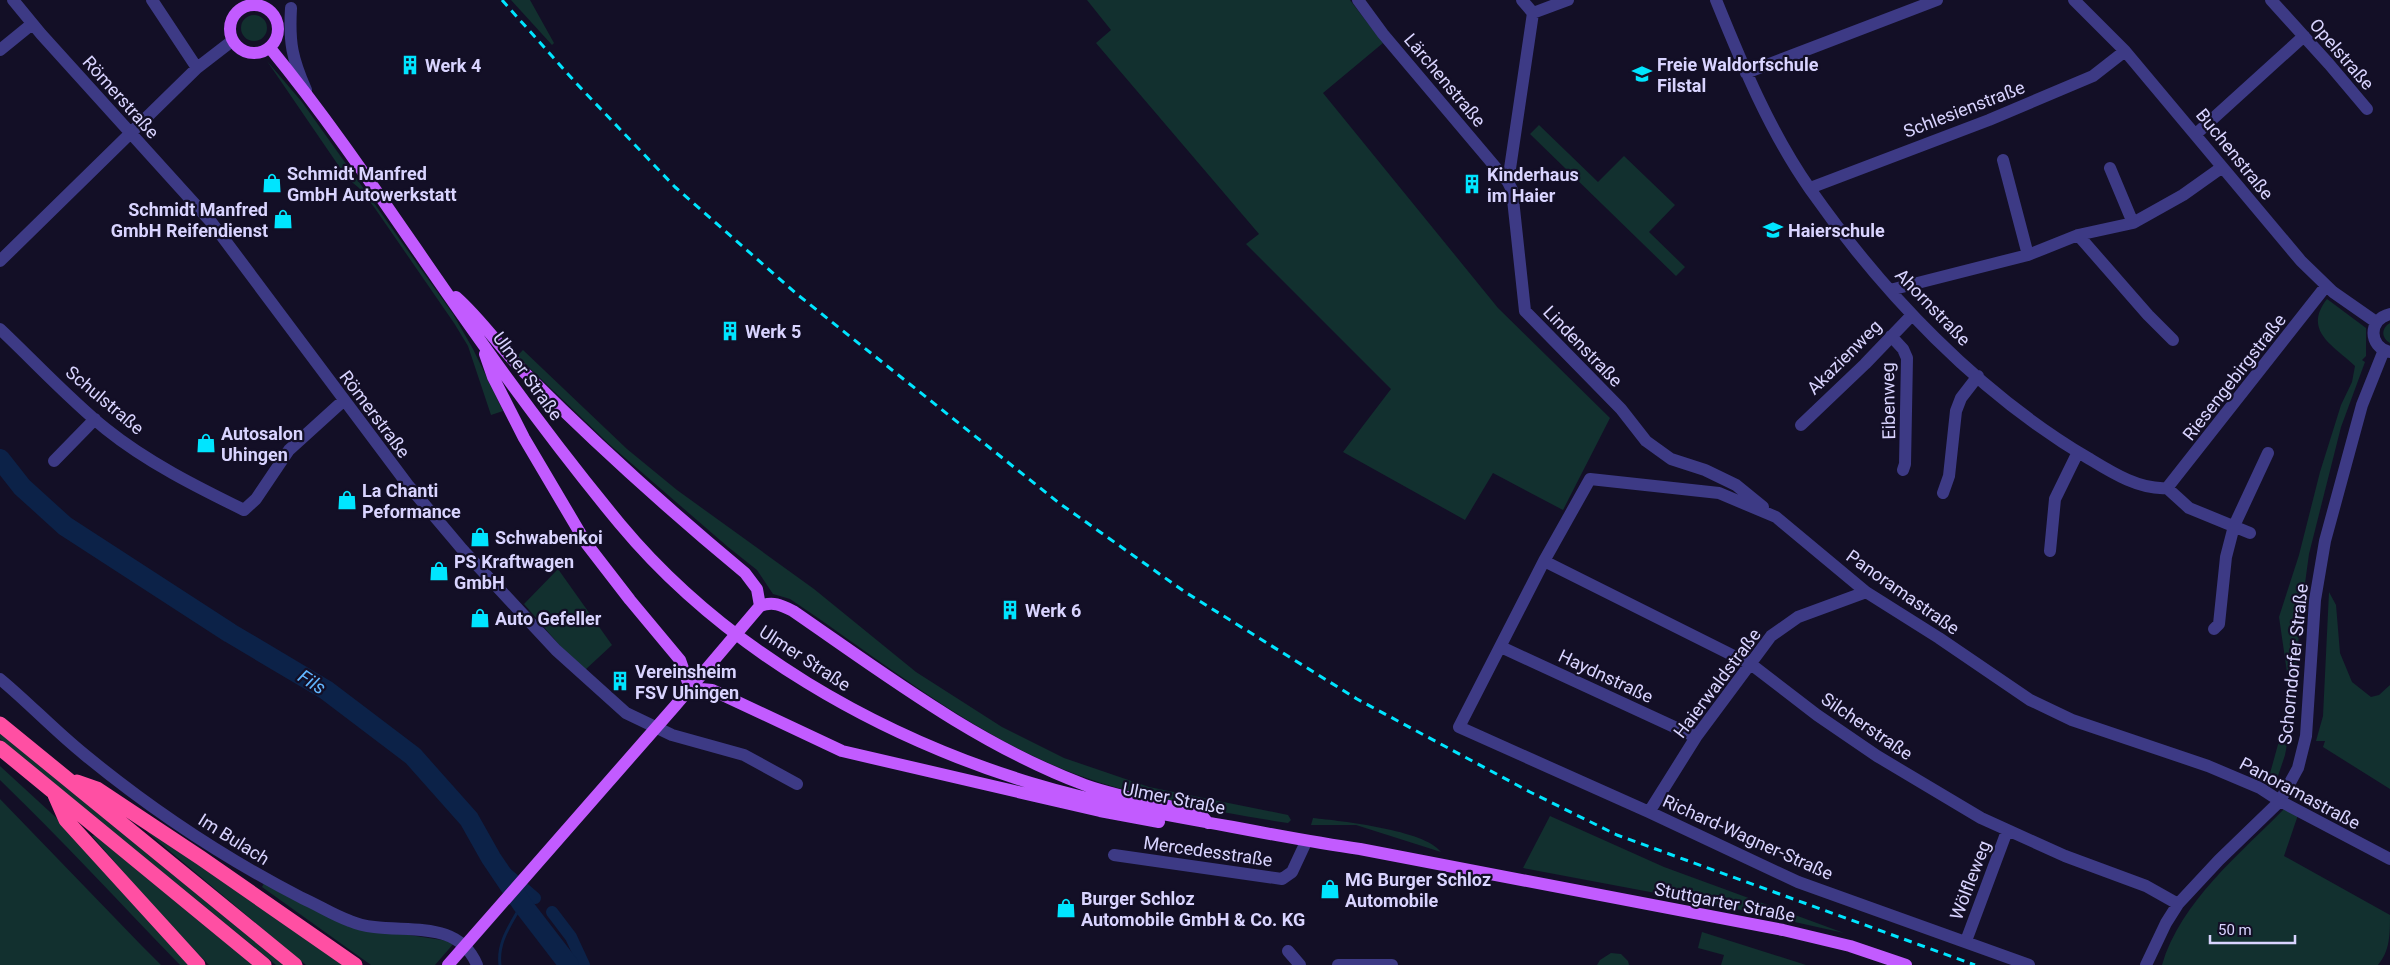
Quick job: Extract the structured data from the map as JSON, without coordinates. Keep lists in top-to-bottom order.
{
  "streets": {
    "main road": ["Ulmer Straße", "Stuttgarter Straße"],
    "street": [
      "Opelstraße",
      "Lärchenstraße",
      "Römerstraße",
      "Schlesienstraße",
      "Buchenstraße",
      "Ahornstraße",
      "Lindenstraße",
      "Akazienweg",
      "Riesengebirgstraße",
      "Schulstraße",
      "Eibenweg",
      "Panoramastraße",
      "Schorndorfer Straße",
      "Haydnstraße",
      "Haierwaldstraße",
      "Silcherstraße",
      "Richard-Wagner-Straße",
      "Im Bulach",
      "Mercedesstraße",
      "Wölfleweg"
    ]
  },
  "crossings": [
    ["Lärchenstraße", "Lindenstraße"],
    ["Römerstraße", "Schulstraße"],
    ["Schlesienstraße", "Buchenstraße"],
    ["Schlesienstraße", "Ahornstraße"],
    ["Buchenstraße", "Riesengebirgstraße"],
    ["Ahornstraße", "Akazienweg"],
    ["Ahornstraße", "Riesengebirgstraße"],
    ["Lindenstraße", "Panoramastraße"],
    ["Akazienweg", "Eibenweg"],
    ["Ulmer Straße", "Mercedesstraße"],
    ["Ulmer Straße", "Stuttgarter Straße"],
    ["Panoramastraße", "Schorndorfer Straße"],
    ["Panoramastraße", "Haydnstraße"],
    ["Panoramastraße", "Haierwaldstraße"],
    ["Panoramastraße", "Silcherstraße"],
    ["Panoramastraße", "Richard-Wagner-Straße"],
    ["Schorndorfer Straße", "Silcherstraße"],
    ["Haydnstraße", "Haierwaldstraße"],
    ["Haierwaldstraße", "Silcherstraße"],
    ["Haierwaldstraße", "Richard-Wagner-Straße"],
    ["Silcherstraße", "Wölfleweg"],
    ["Richard-Wagner-Straße", "Wölfleweg"]
  ],
  "water": ["Fils"],
  "places": {
    "building": [
      "Werk 4",
      "Kinderhaus im Haier",
      "Werk 5",
      "Werk 6",
      "Vereinsheim FSV Uhingen"
    ],
    "school or university": ["Freie Waldorfschule Filstal", "Haierschule"],
    "shop": [
      "Schmidt Manfred GmbH Autowerkstatt",
      "Schmidt Manfred GmbH Reifendienst",
      "Autosalon Uhingen",
      "La Chanti Peformance",
      "Schwabenkoi",
      "PS Kraftwagen GmbH",
      "Auto Gefeller",
      "MG Burger Schloz Automobile",
      "Burger Schloz Automobile GmbH & Co. KG"
    ]
  },
  "scale_bar": "50 m"
}
